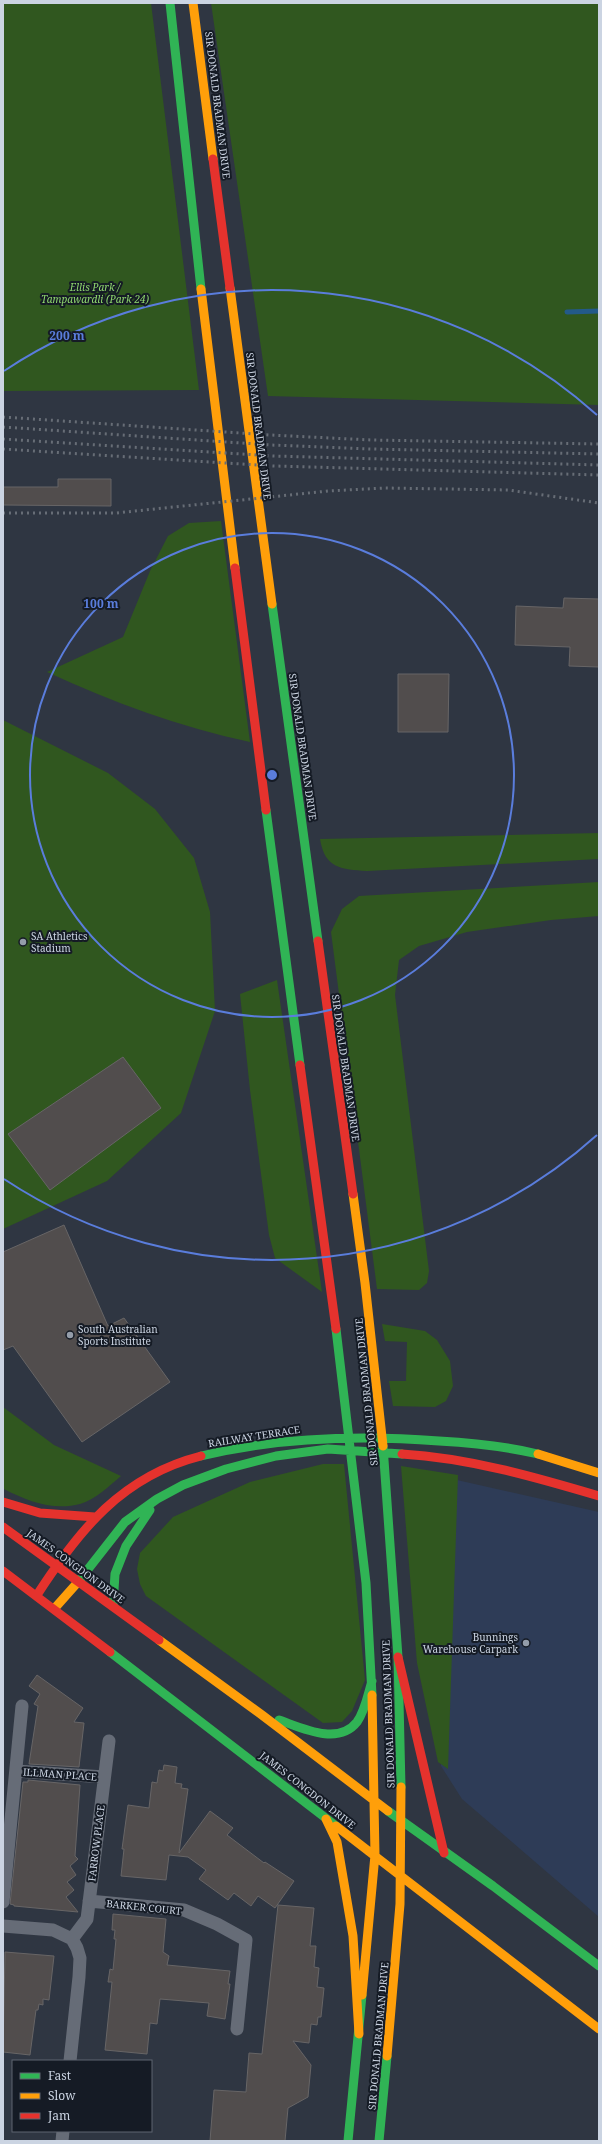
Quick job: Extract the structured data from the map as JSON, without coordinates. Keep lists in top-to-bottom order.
{
  "streets": {
    "main road": ["SIR DONALD BRADMAN DRIVE", "RAILWAY TERRACE", "JAMES CONGDON DRIVE"],
    "street": ["ILLMAN PLACE", "FARROW PLACE", "BARKER COURT"]
  },
  "crossings": [
    ["SIR DONALD BRADMAN DRIVE", "JAMES CONGDON DRIVE"],
    ["RAILWAY TERRACE", "JAMES CONGDON DRIVE"],
    ["ILLMAN PLACE", "FARROW PLACE"],
    ["FARROW PLACE", "BARKER COURT"]
  ],
  "parks": ["Ellis Park / Tampawardli (Park 24)"],
  "places": ["SA Athletics Stadium", "South Australian Sports Institute", "Bunnings Warehouse Carpark"],
  "legend": ["Fast", "Slow", "Jam"],
  "rings": ["200 m", "100 m"]
}
